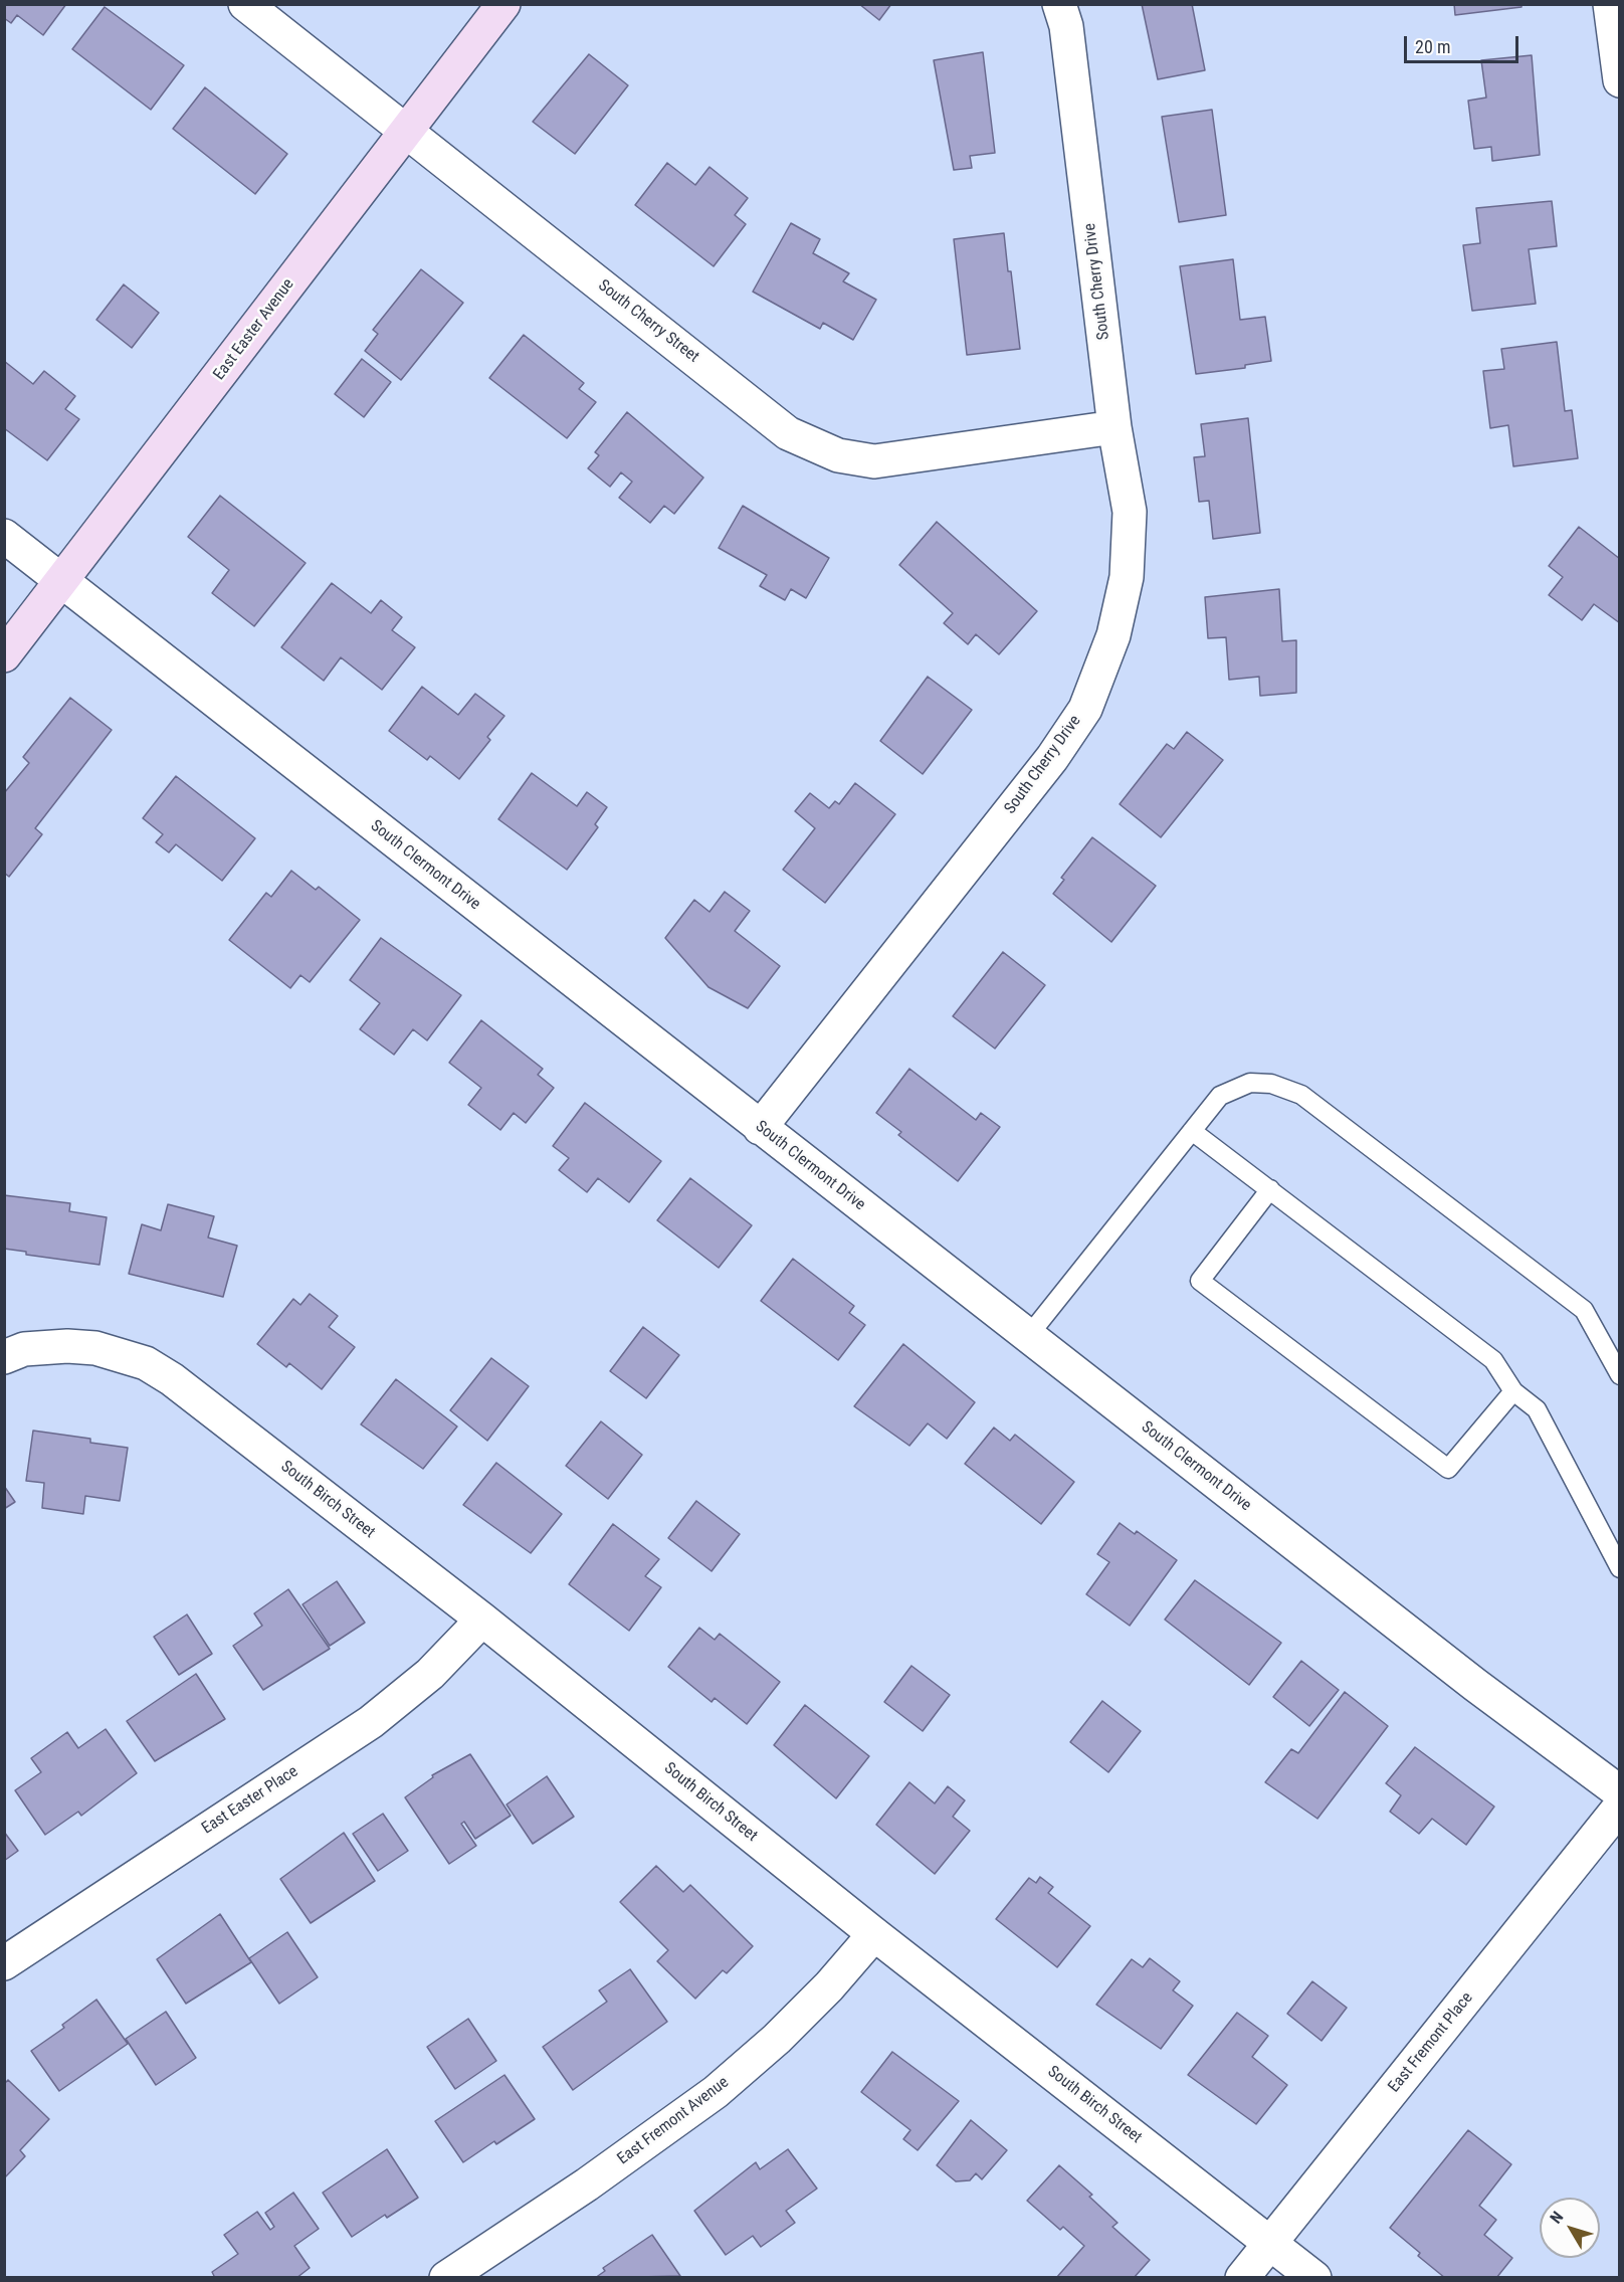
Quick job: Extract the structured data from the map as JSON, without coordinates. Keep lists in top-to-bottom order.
{
  "streets": {
    "street": [
      "South Cherry Drive",
      "South Cherry Street",
      "East Easter Avenue",
      "South Clermont Drive",
      "South Birch Street",
      "East Easter Place",
      "East Fremont Place",
      "East Fremont Avenue"
    ]
  },
  "crossings": [
    ["South Cherry Drive", "South Cherry Street"],
    ["South Cherry Drive", "South Clermont Drive"],
    ["South Cherry Street", "East Easter Avenue"],
    ["East Easter Avenue", "South Clermont Drive"],
    ["South Birch Street", "East Easter Place"],
    ["South Birch Street", "East Fremont Place"],
    ["South Birch Street", "East Fremont Avenue"]
  ],
  "scale_bar": "20 m",
  "north": "top left"
}
